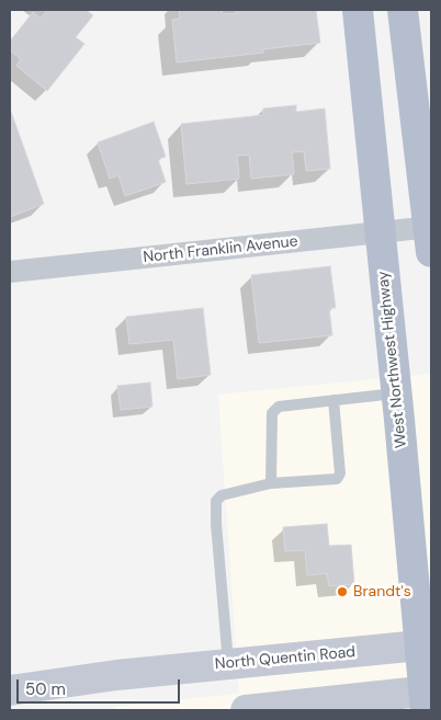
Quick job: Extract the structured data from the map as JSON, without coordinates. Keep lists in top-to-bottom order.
{
  "streets": {
    "main road": ["West Northwest Highway", "North Quentin Road"],
    "street": ["North Franklin Avenue"]
  },
  "crossings": [
    ["North Franklin Avenue", "West Northwest Highway"],
    ["West Northwest Highway", "North Quentin Road"]
  ],
  "places": ["Brandt's"],
  "scale_bar": "50 m"
}
